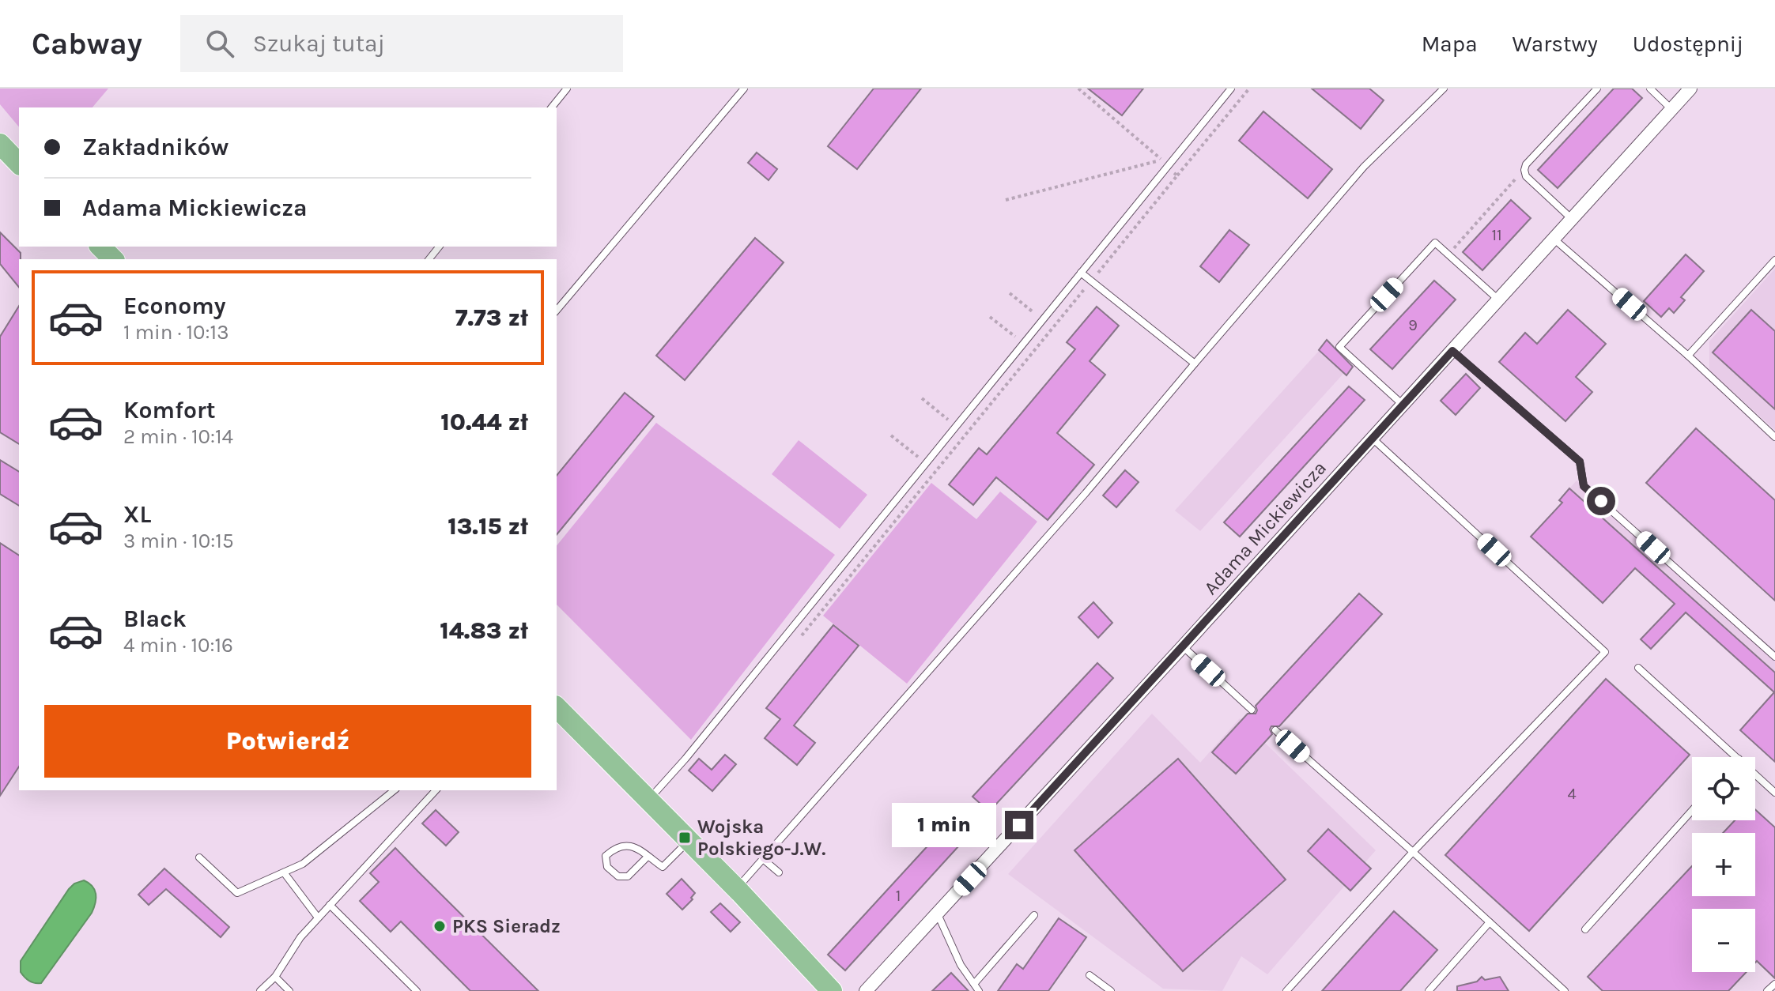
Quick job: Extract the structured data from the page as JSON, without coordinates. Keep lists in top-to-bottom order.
{
  "streets": {
    "street": ["Adama Mickiewicza"]
  },
  "places": {
    "transit": ["Wojska Polskiego-J.W."],
    "other": ["PKS Sieradz"]
  },
  "house_numbers": [
    "11",
    "9",
    "4",
    "1"
  ],
  "page": {
    "header": "Cabway",
    "search": "Szukaj tutaj",
    "nav": ["Mapa", "Warstwy", "Udostępnij"],
    "banner": ["Zakładników", "Adama Mickiewicza"],
    "list": [
      {
        "name": "Economy",
        "note": "1 min · 10:13",
        "value": "7.73 zł"
      },
      {
        "name": "Komfort",
        "note": "2 min · 10:14",
        "value": "10.44 zł"
      },
      {
        "name": "XL",
        "note": "3 min · 10:15",
        "value": "13.15 zł"
      },
      {
        "name": "Black",
        "note": "4 min · 10:16",
        "value": "14.83 zł"
      }
    ],
    "buttons": "Potwierdź",
    "map_buttons": ["+", "−"],
    "bubble": "1 min"
  }
}
